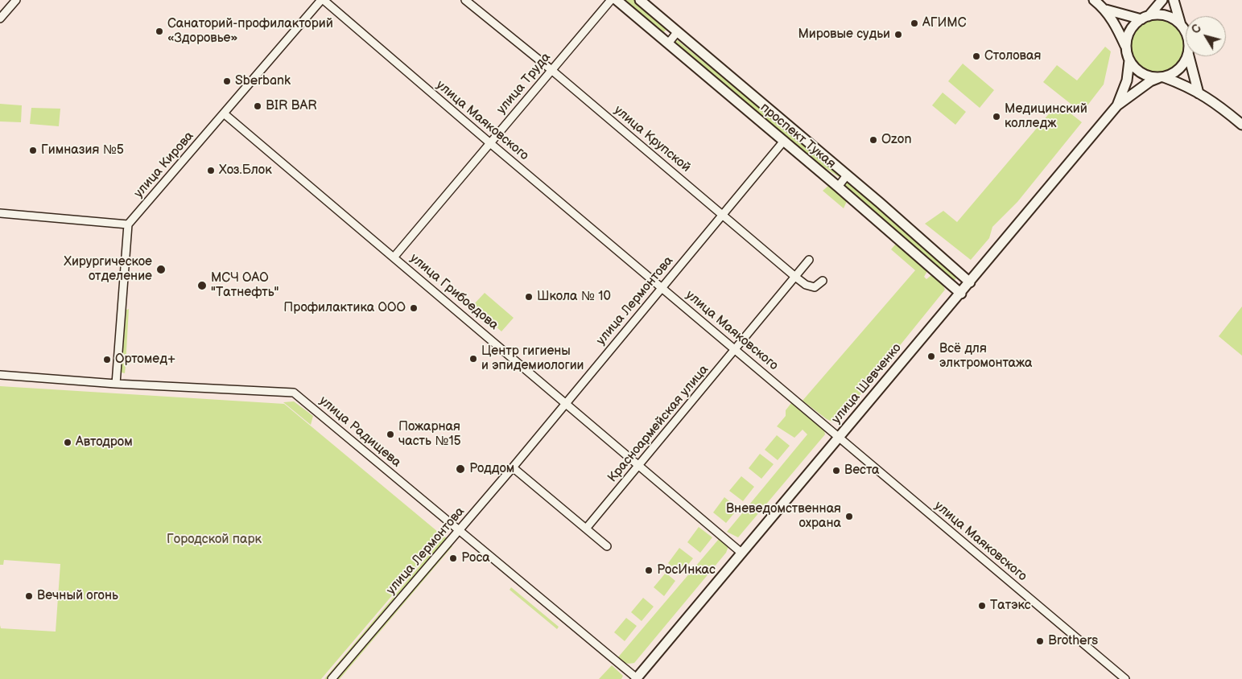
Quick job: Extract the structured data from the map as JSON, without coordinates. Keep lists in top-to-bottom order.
{
  "streets": {
    "main road": ["проспект Тукая", "улица Шевченко"],
    "street": [
      "улица Труда",
      "улица Маяковского",
      "улица Крупской",
      "улица Кирова",
      "улица Грибоедова",
      "улица Лермонтова",
      "Красноармейская улица",
      "улица Радищева"
    ]
  },
  "crossings": [
    ["улица Труда", "улица Маяковского"],
    ["улица Труда", "улица Крупской"],
    ["улица Труда", "улица Грибоедова"],
    ["улица Маяковского", "улица Кирова"],
    ["улица Маяковского", "улица Лермонтова"],
    ["улица Маяковского", "улица Шевченко"],
    ["улица Маяковского", "Красноармейская улица"],
    ["проспект Тукая", "улица Лермонтова"],
    ["проспект Тукая", "улица Шевченко"],
    ["улица Крупской", "улица Лермонтова"],
    ["улица Крупской", "Красноармейская улица"],
    ["улица Кирова", "улица Грибоедова"],
    ["улица Грибоедова", "улица Лермонтова"],
    ["улица Грибоедова", "улица Шевченко"],
    ["улица Грибоедова", "Красноармейская улица"],
    ["улица Лермонтова", "улица Радищева"],
    ["улица Шевченко", "улица Радищева"]
  ],
  "parks": ["Городской парк"],
  "places": [
    "АГИМС",
    "Санаторий-профилакторий «Здоровье»",
    "Мировые судьи",
    "Столовая",
    "Sberbank",
    "BIR BAR",
    "Медицинский колледж",
    "Ozon",
    "Гимназия №5",
    "Хоз.Блок",
    "Хирургическое отделение",
    "МСЧ ОАО \"Татнефть\"",
    "Школа № 10",
    "Профилактика ООО",
    "Всё для элктромонтажа",
    "Центр гигиены и эпидемиологии",
    "Ортомед+",
    "Пожарная часть №15",
    "Автодром",
    "Роддом",
    "Веста",
    "Вневедомственная охрана",
    "Роса",
    "РосИнкас",
    "Вечный огонь",
    "Татэкс",
    "Brothers"
  ],
  "north": "top left"
}
